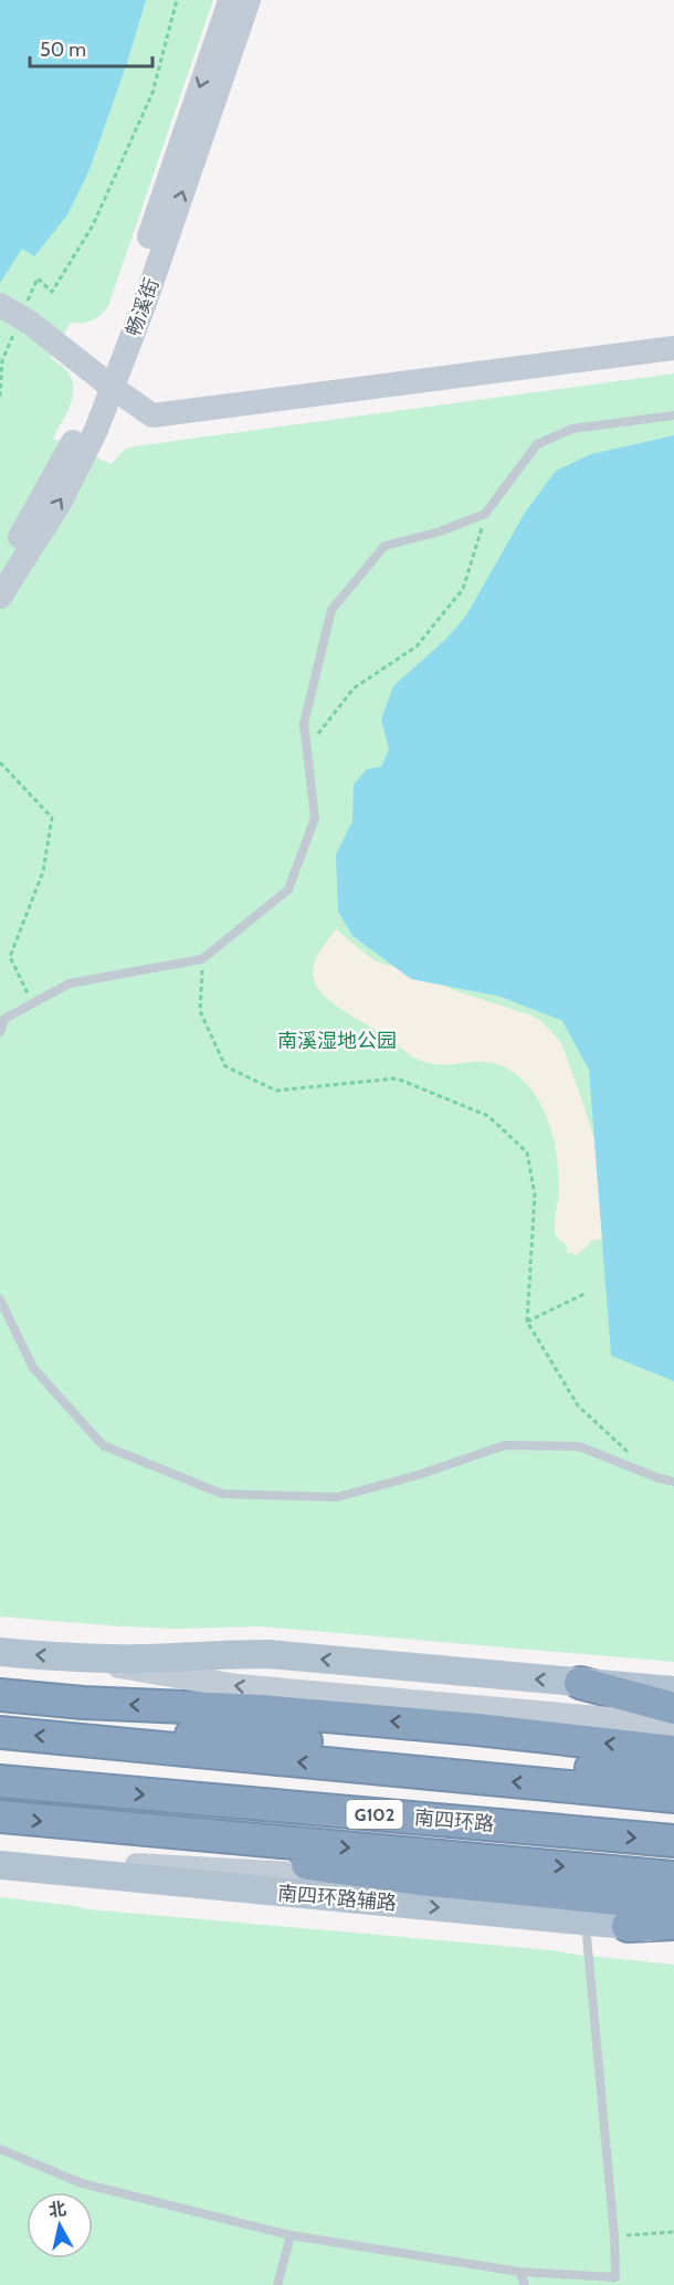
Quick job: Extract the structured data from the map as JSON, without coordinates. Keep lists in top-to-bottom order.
{
  "streets": {
    "highway": ["G102", "南四环路"],
    "main road": ["南四环路辅路"],
    "street": ["畅溪街"]
  },
  "parks": ["南溪湿地公园"],
  "scale_bar": "50 m",
  "north": "top"
}
